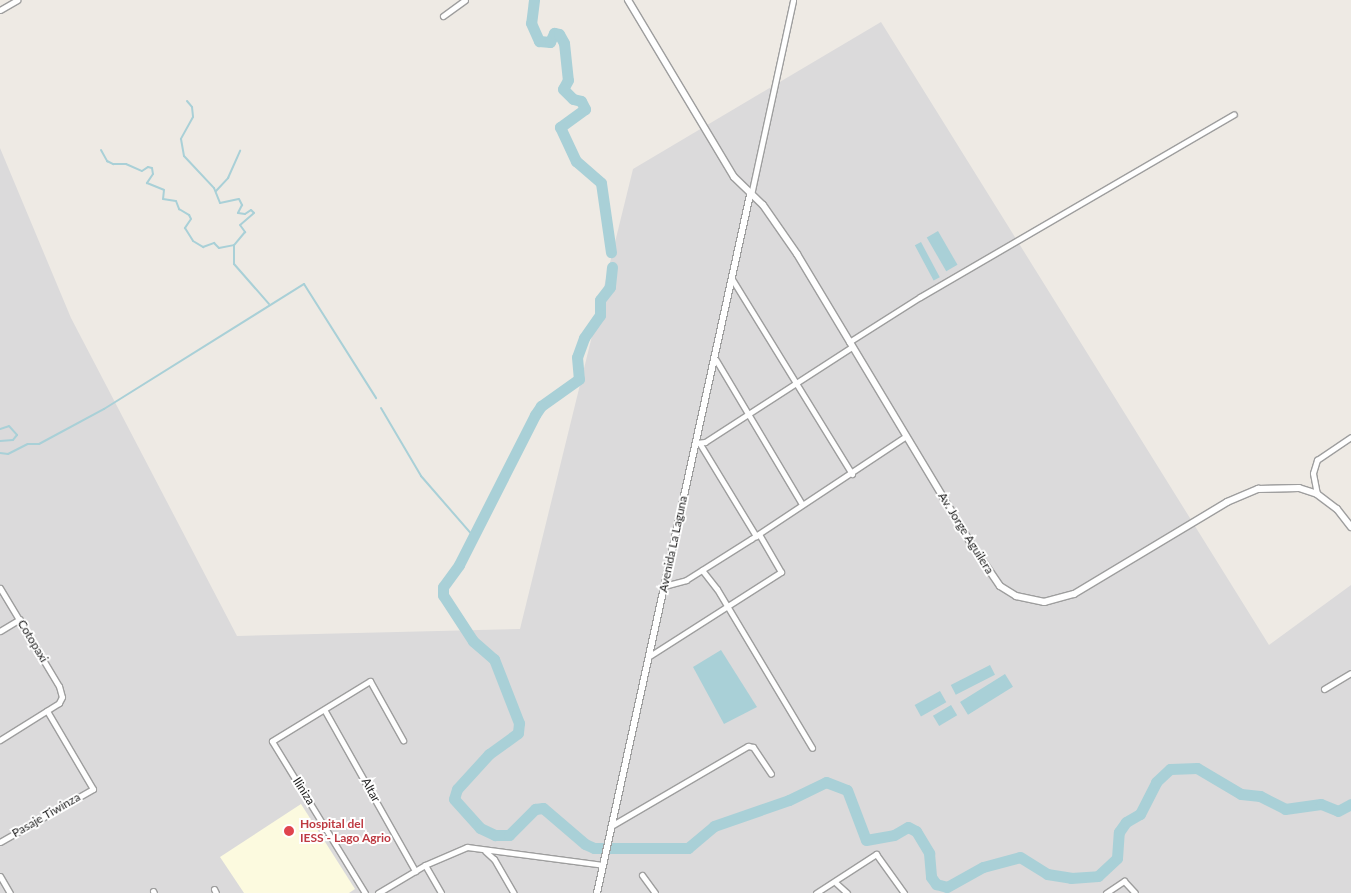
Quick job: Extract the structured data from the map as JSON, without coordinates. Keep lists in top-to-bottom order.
{
  "streets": {
    "street": [
      "Av. Jorge Aguilera",
      "Avenida La Laguna",
      "Cotopaxi",
      "Altar",
      "Iliniza",
      "Pasaje Tiwinza"
    ]
  },
  "crossings": [
    ["Av. Jorge Aguilera", "Avenida La Laguna"],
    ["Cotopaxi", "Pasaje Tiwinza"],
    ["Altar", "Iliniza"]
  ],
  "places": ["Hospital del IESS - Lago Agrio"]
}
